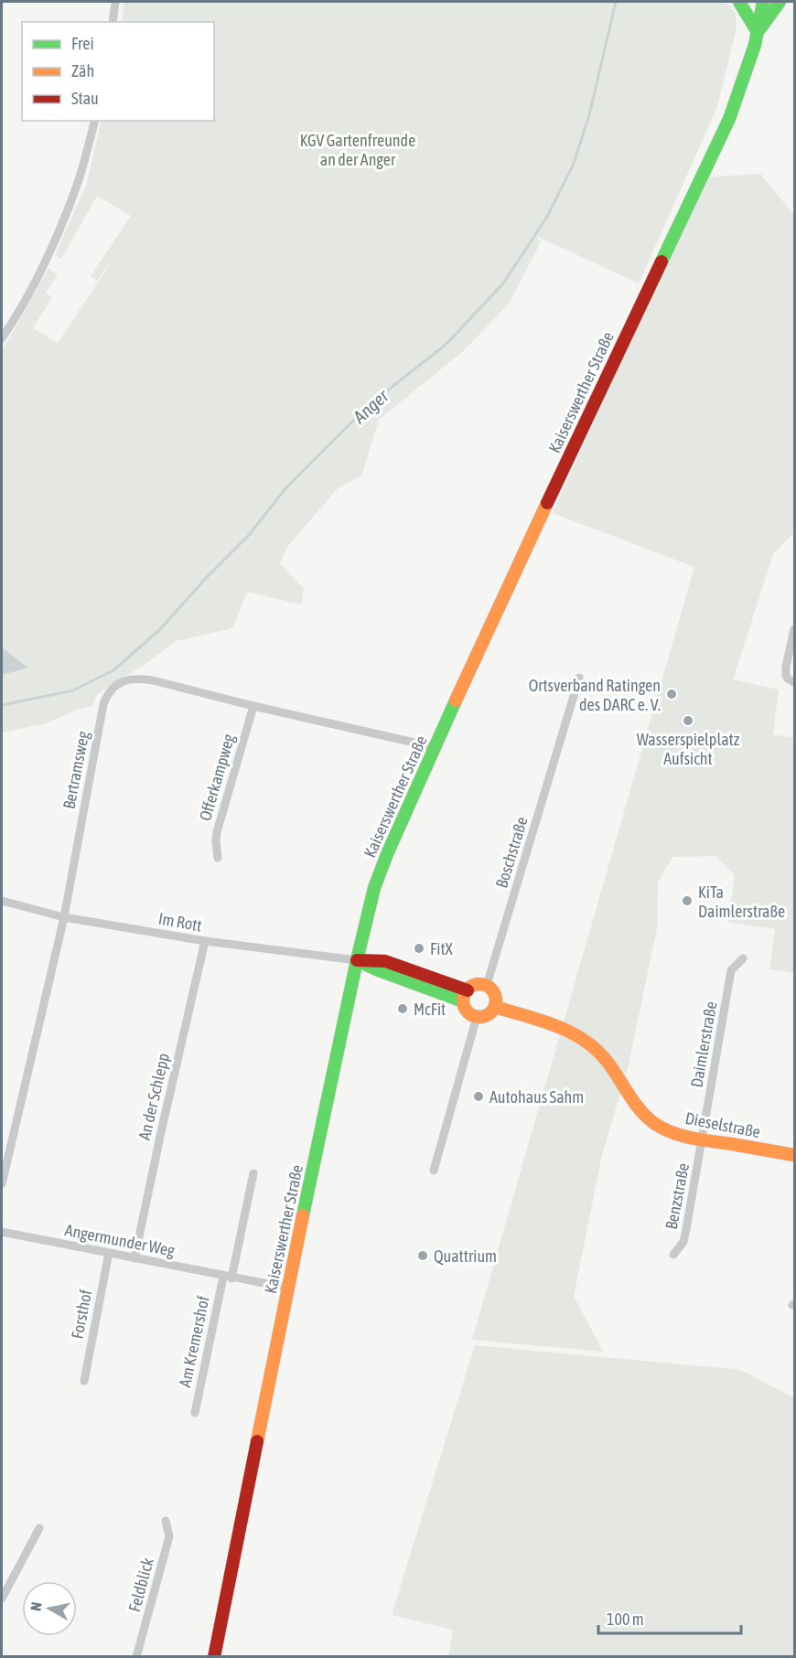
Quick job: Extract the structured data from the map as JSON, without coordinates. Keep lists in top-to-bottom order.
{
  "streets": {
    "main road": ["Kaiserswerther Straße", "Dieselstraße"],
    "street": [
      "Bertramsweg",
      "Offerkampweg",
      "Boschstraße",
      "Im Rott",
      "Daimlerstraße",
      "An der Schlepp",
      "Benzstraße",
      "Angermunder Weg",
      "Forsthof",
      "Am Kremershof",
      "Feldblick"
    ]
  },
  "crossings": [
    ["Kaiserswerther Straße", "Bertramsweg"],
    ["Kaiserswerther Straße", "Im Rott"],
    ["Kaiserswerther Straße", "Angermunder Weg"],
    ["Bertramsweg", "Offerkampweg"],
    ["Bertramsweg", "Im Rott"],
    ["Boschstraße", "Dieselstraße"],
    ["Im Rott", "An der Schlepp"],
    ["Daimlerstraße", "Dieselstraße"],
    ["Daimlerstraße", "Benzstraße"],
    ["An der Schlepp", "Angermunder Weg"],
    ["Dieselstraße", "Benzstraße"],
    ["Angermunder Weg", "Forsthof"],
    ["Angermunder Weg", "Am Kremershof"]
  ],
  "water": ["Anger"],
  "parks": ["KGV Gartenfreunde an der Anger"],
  "places": [
    "Ortsverband Ratingen des DARC e. V.",
    "Wasserspielplatz Aufsicht",
    "KiTa Daimlerstraße",
    "FitX",
    "McFit",
    "Autohaus Sahm",
    "Quattrium"
  ],
  "legend": ["Frei", "Zäh", "Stau"],
  "scale_bar": "100 m",
  "north": "left"
}
